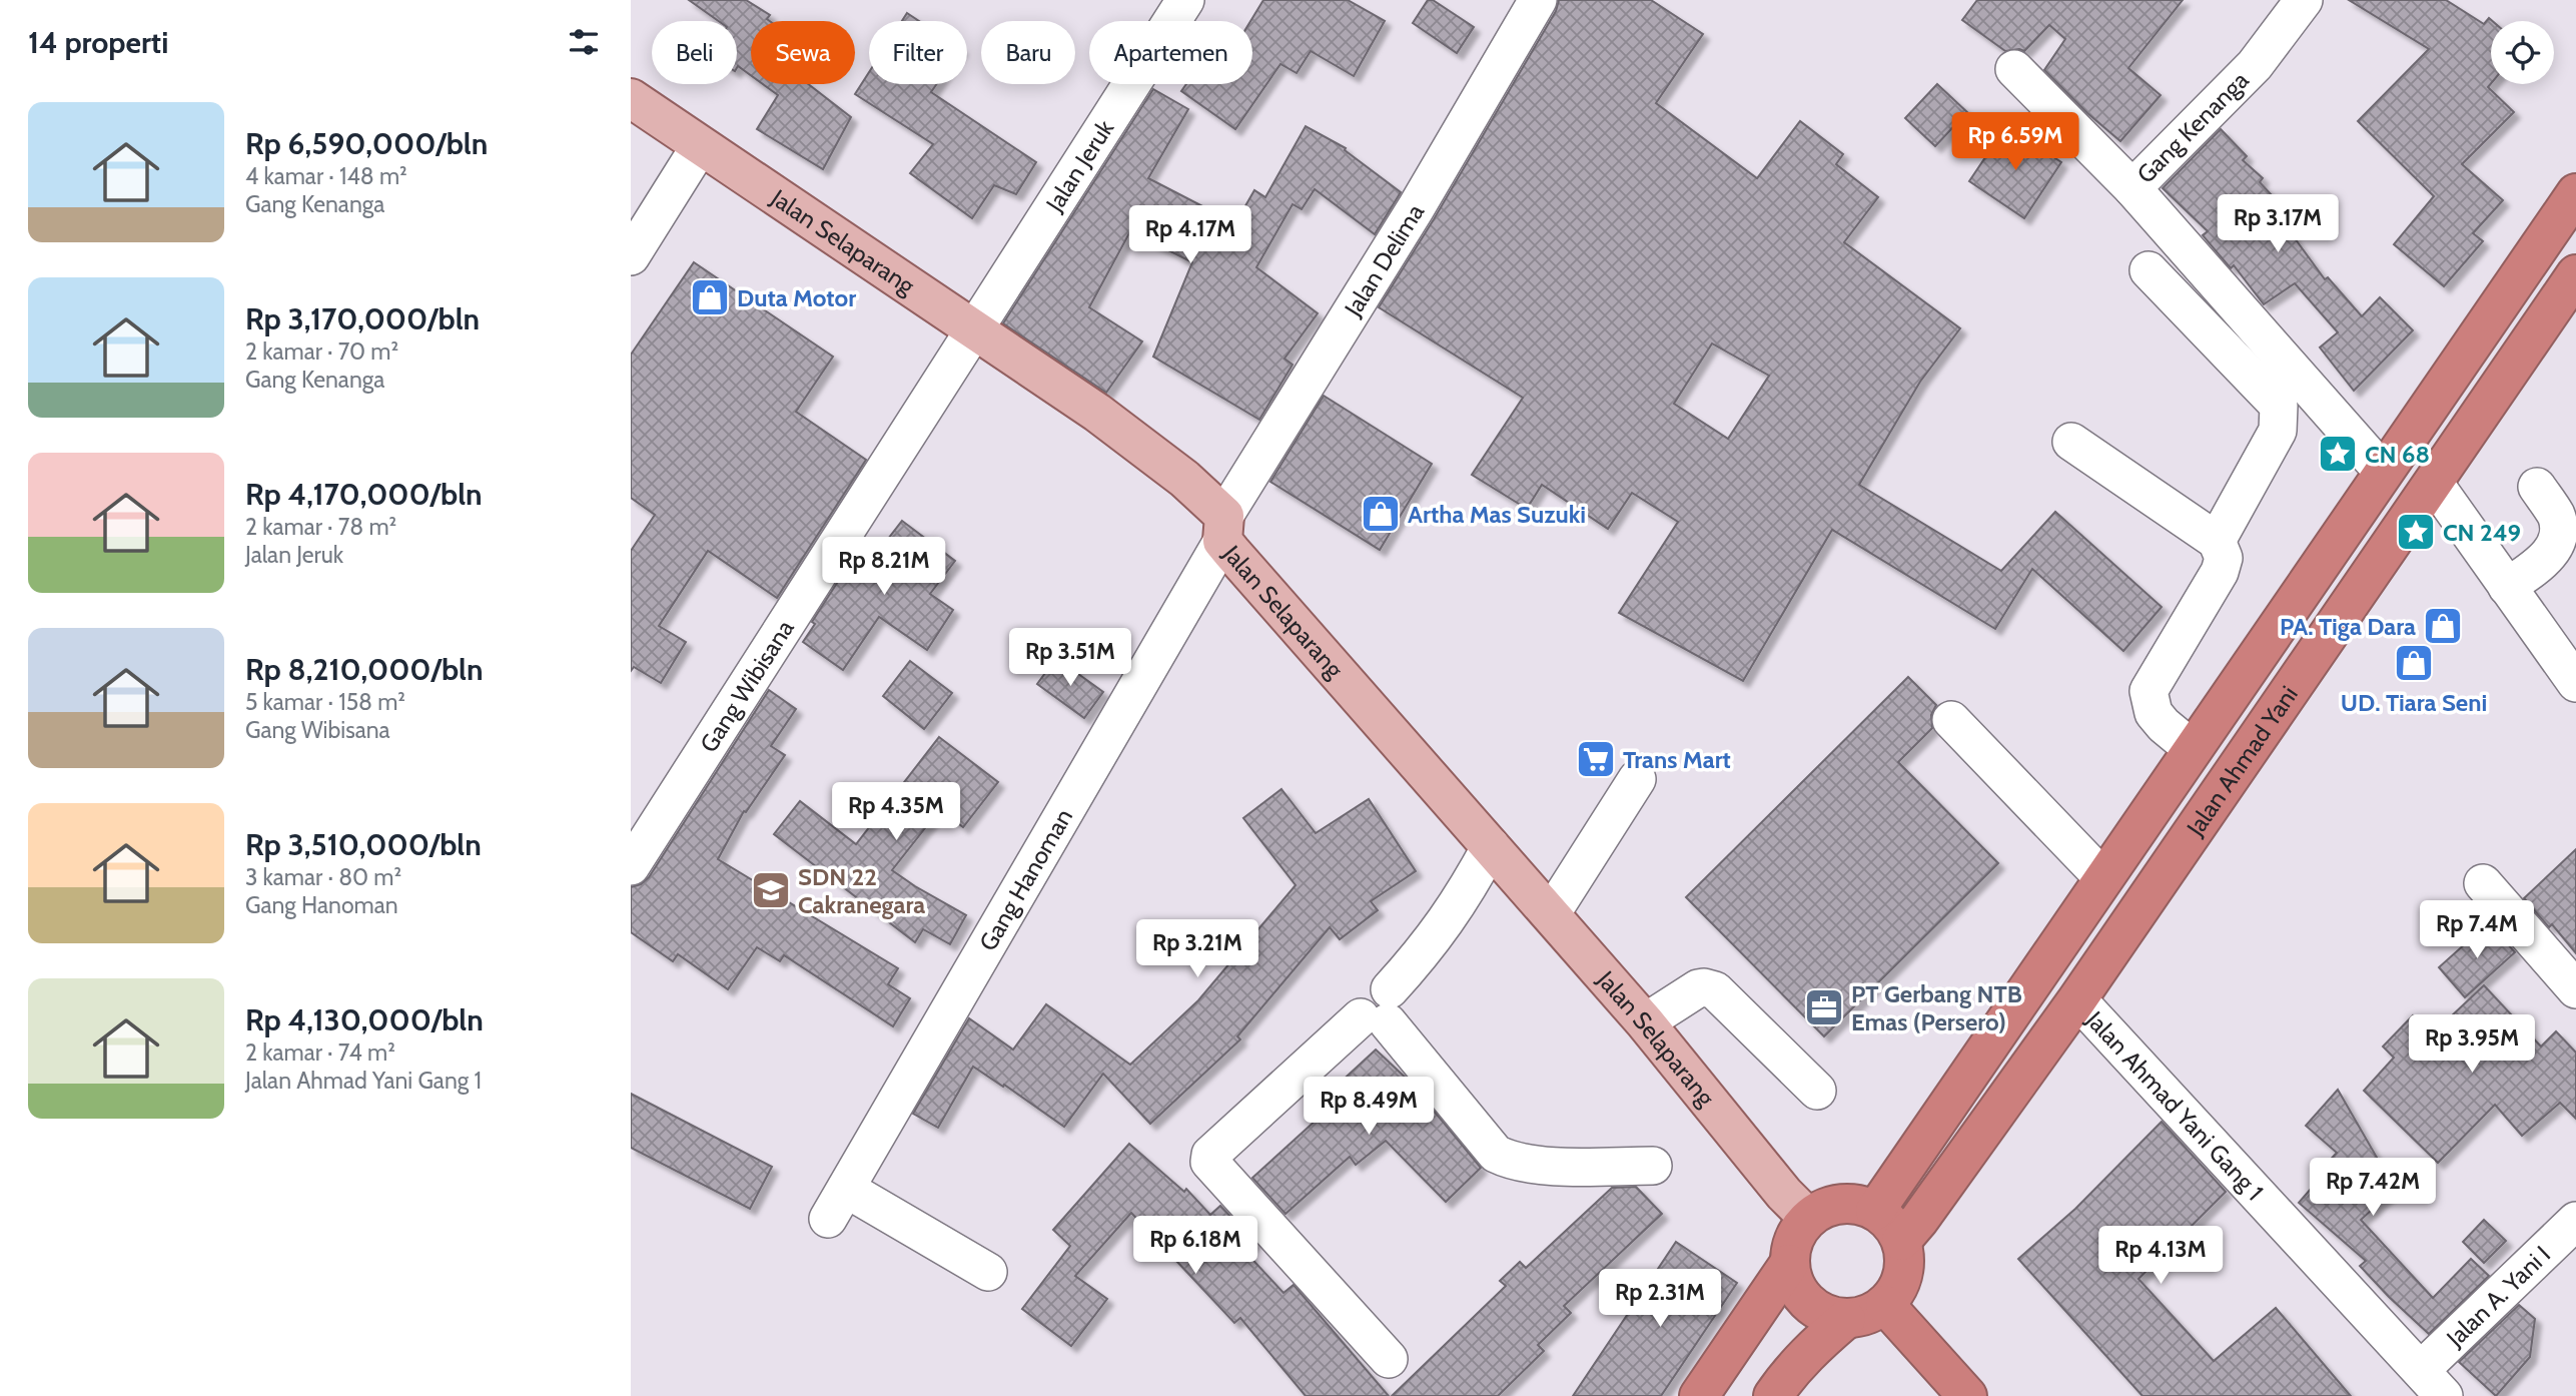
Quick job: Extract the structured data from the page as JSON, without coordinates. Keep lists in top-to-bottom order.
{
  "streets": {
    "highway": ["Jalan Ahmad Yani"],
    "main road": ["Jalan Selaparang"],
    "street": [
      "Gang Kenanga",
      "Jalan Jeruk",
      "Jalan Delima",
      "Gang Wibisana",
      "Gang Hanoman",
      "Jalan Ahmad Yani Gang 1",
      "Jalan A. Yani I"
    ]
  },
  "crossings": [
    ["Jalan Jeruk", "Jalan Selaparang"],
    ["Jalan Jeruk", "Gang Wibisana"],
    ["Jalan Selaparang", "Jalan Delima"],
    ["Jalan Selaparang", "Gang Wibisana"],
    ["Jalan Selaparang", "Jalan Ahmad Yani"],
    ["Jalan Selaparang", "Gang Hanoman"],
    ["Jalan Delima", "Gang Hanoman"],
    ["Jalan Ahmad Yani", "Jalan Ahmad Yani Gang 1"],
    ["Jalan Ahmad Yani Gang 1", "Jalan A. Yani I"]
  ],
  "places": {
    "shop": [
      "Duta Motor",
      "Artha Mas Suzuki",
      "PA. Tiga Dara",
      "UD. Tiara Seni"
    ],
    "place": ["CN 68", "CN 249"],
    "supermarket": ["Trans Mart"],
    "school or university": ["SDN 22 Cakranegara"],
    "office": ["PT Gerbang NTB Emas (Persero)"]
  },
  "page": {
    "heading": "14 properti",
    "chip": [
      "Beli",
      "Sewa",
      "Filter",
      "Baru",
      "Apartemen"
    ],
    "list": [
      {
        "name": "Rp 6,590,000/bln",
        "note": "4 kamar · 148 m² · Gang Kenanga"
      },
      {
        "name": "Rp 3,170,000/bln",
        "note": "2 kamar · 70 m² · Gang Kenanga"
      },
      {
        "name": "Rp 4,170,000/bln",
        "note": "2 kamar · 78 m² · Jalan Jeruk"
      },
      {
        "name": "Rp 8,210,000/bln",
        "note": "5 kamar · 158 m² · Gang Wibisana"
      },
      {
        "name": "Rp 3,510,000/bln",
        "note": "3 kamar · 80 m² · Gang Hanoman"
      },
      {
        "name": "Rp 4,130,000/bln",
        "note": "2 kamar · 74 m² · Jalan Ahmad Yani Gang 1"
      }
    ],
    "price": [
      "Rp 6.59M",
      "Rp 3.17M",
      "Rp 4.17M",
      "Rp 8.21M",
      "Rp 3.51M",
      "Rp 4.35M",
      "Rp 7.4M",
      "Rp 3.21M",
      "Rp 3.95M",
      "Rp 8.49M",
      "Rp 7.42M",
      "Rp 6.18M",
      "Rp 4.13M",
      "Rp 2.31M"
    ]
  }
}
